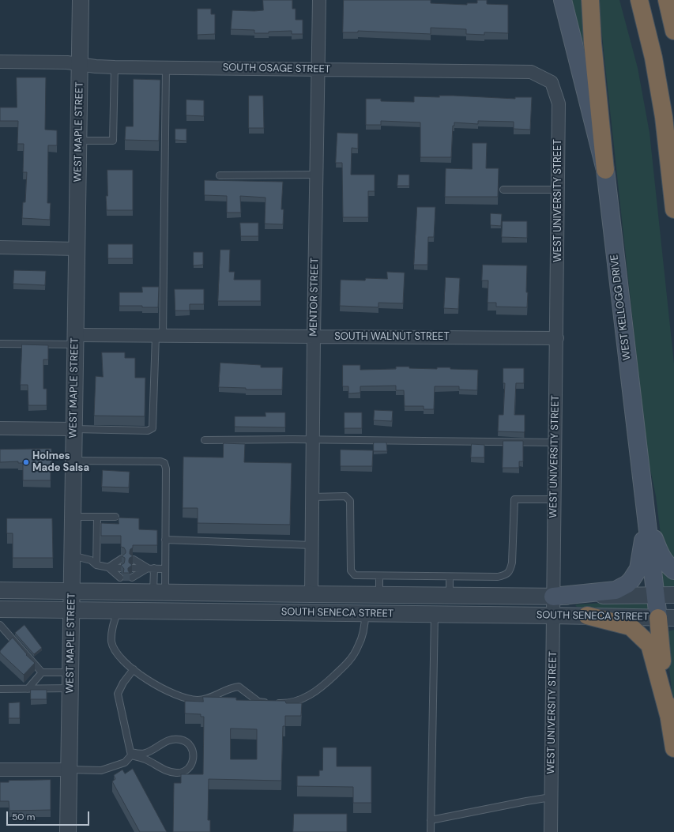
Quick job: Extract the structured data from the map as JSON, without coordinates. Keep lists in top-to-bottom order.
{
  "streets": {
    "main road": ["WEST KELLOGG DRIVE"],
    "street": [
      "SOUTH OSAGE STREET",
      "WEST MAPLE STREET",
      "WEST UNIVERSITY STREET",
      "MENTOR STREET",
      "SOUTH WALNUT STREET",
      "SOUTH SENECA STREET"
    ]
  },
  "crossings": [
    ["SOUTH OSAGE STREET", "WEST MAPLE STREET"],
    ["SOUTH OSAGE STREET", "WEST UNIVERSITY STREET"],
    ["SOUTH OSAGE STREET", "MENTOR STREET"],
    ["WEST MAPLE STREET", "SOUTH WALNUT STREET"],
    ["WEST MAPLE STREET", "SOUTH SENECA STREET"],
    ["WEST UNIVERSITY STREET", "SOUTH WALNUT STREET"],
    ["WEST UNIVERSITY STREET", "SOUTH SENECA STREET"],
    ["MENTOR STREET", "SOUTH WALNUT STREET"],
    ["MENTOR STREET", "SOUTH SENECA STREET"],
    ["WEST KELLOGG DRIVE", "SOUTH SENECA STREET"]
  ],
  "places": ["Holmes Made Salsa"],
  "scale_bar": "50 m"
}
